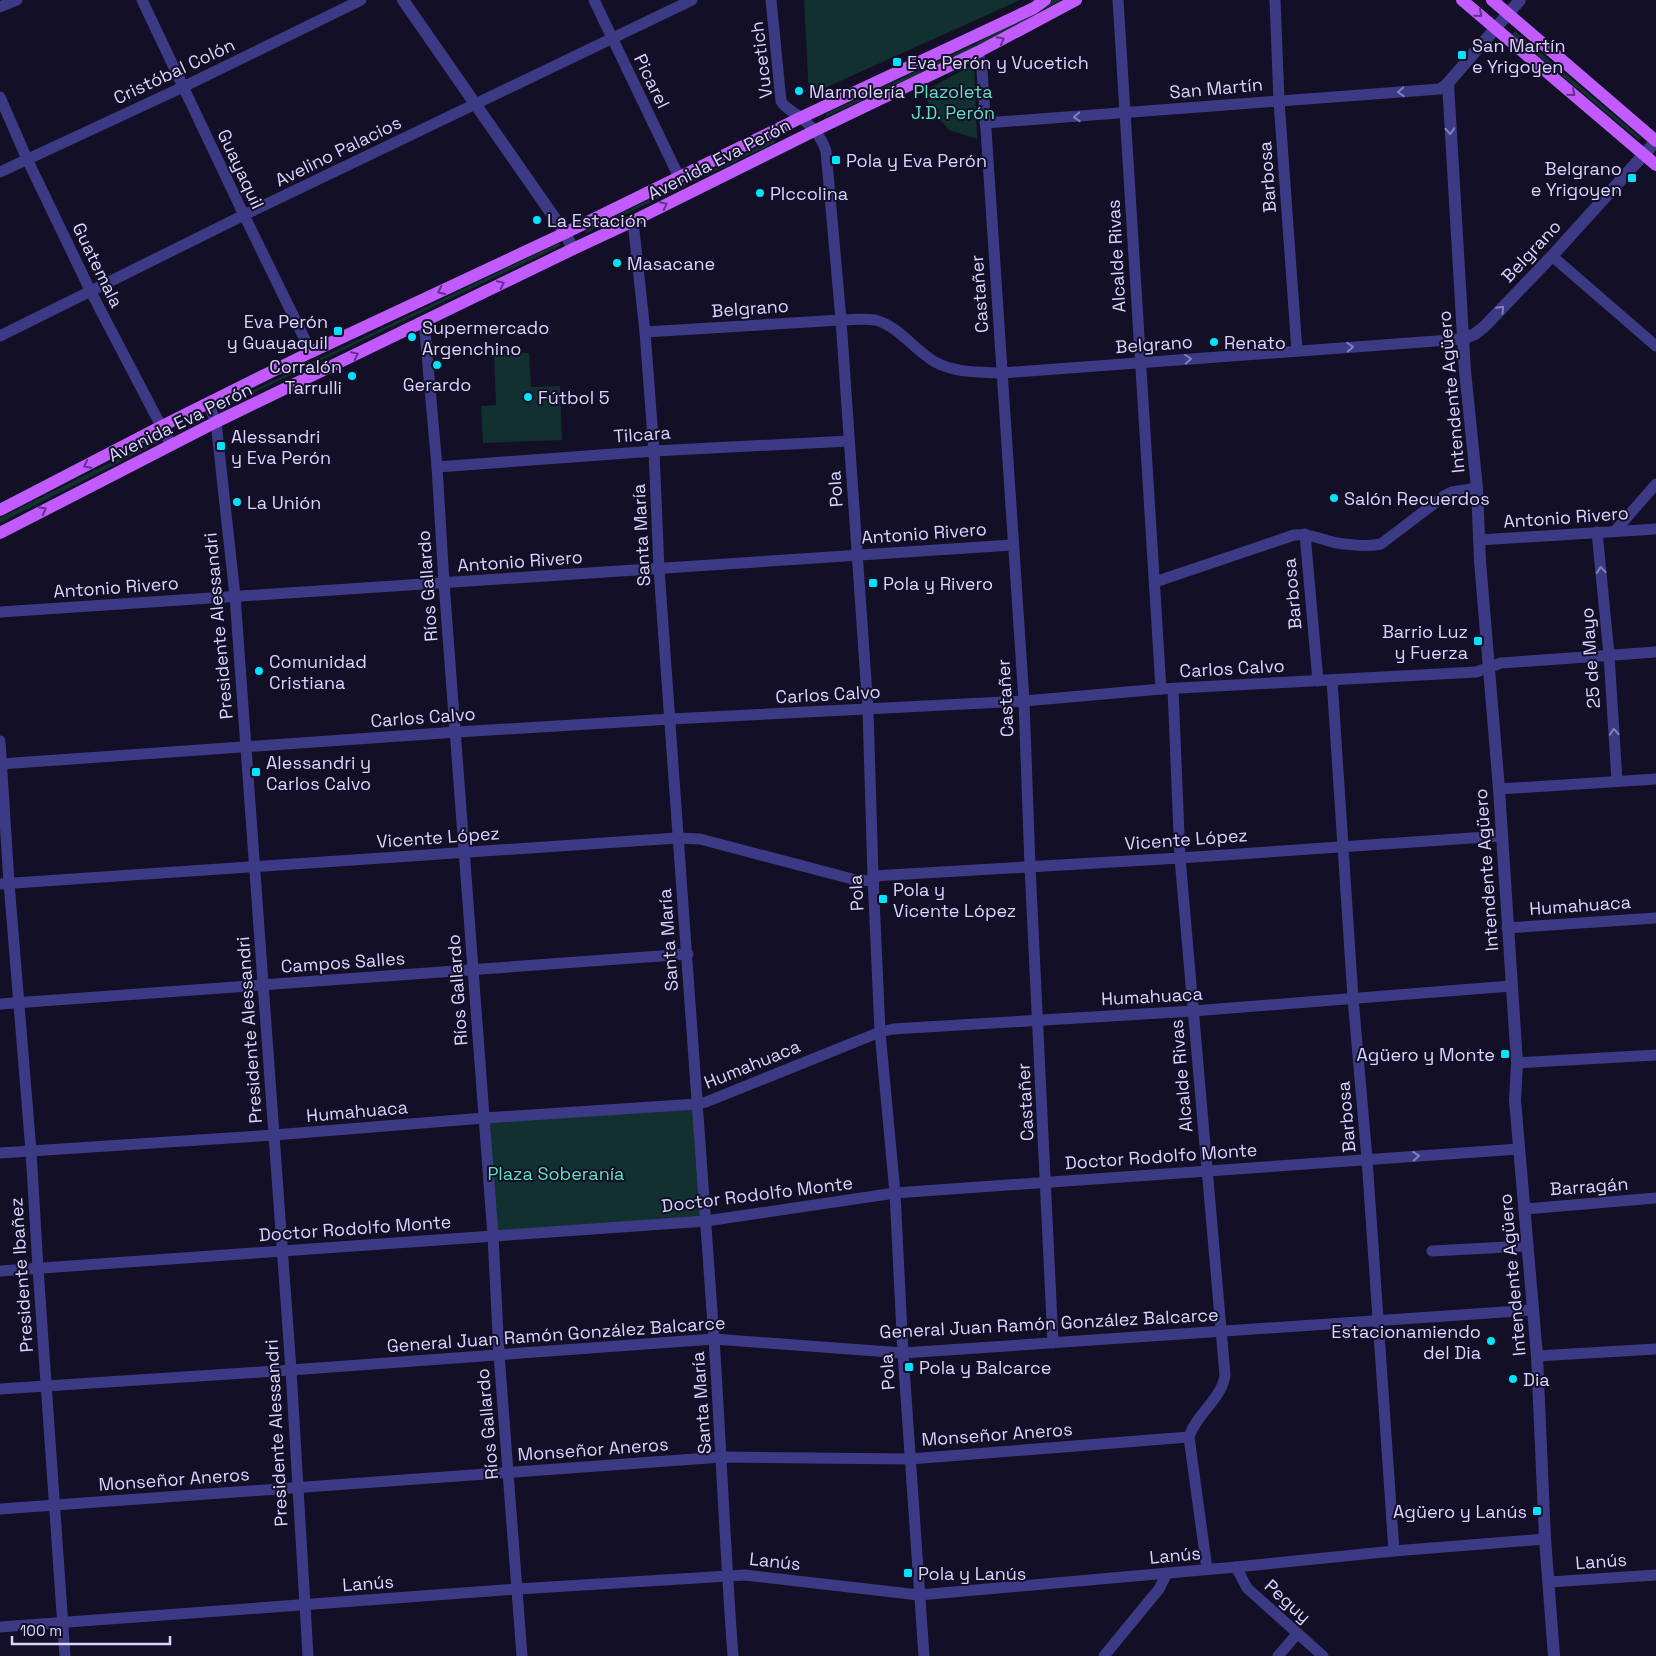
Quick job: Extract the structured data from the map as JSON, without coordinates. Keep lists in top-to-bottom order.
{
  "streets": {
    "main road": ["Avenida Eva Perón"],
    "street": [
      "Vucetich",
      "Cristóbal Colón",
      "Picarel",
      "San Martín",
      "Avelino Palacios",
      "Guayaquil",
      "Barbosa",
      "Belgrano",
      "Alcalde Rivas",
      "Guatemala",
      "Castañer",
      "Intendente Agüero",
      "Tilcara",
      "Pola",
      "Antonio Rivero",
      "Santa María",
      "Ríos Gallardo",
      "Presidente Alessandri",
      "25 de Mayo",
      "Carlos Calvo",
      "Vicente López",
      "Humahuaca",
      "Campos Salles",
      "Doctor Rodolfo Monte",
      "Barragán",
      "Presidente Ibañez",
      "General Juan Ramón González Balcarce",
      "Monseñor Aneros",
      "Lanús",
      "Peguy"
    ]
  },
  "crossings": [
    ["Vucetich", "Avenida Eva Perón"],
    ["Vucetich", "Pola"],
    ["Cristóbal Colón", "Guayaquil"],
    ["Cristóbal Colón", "Guatemala"],
    ["Picarel", "Avelino Palacios"],
    ["Picarel", "Avenida Eva Perón"],
    ["San Martín", "Barbosa"],
    ["San Martín", "Alcalde Rivas"],
    ["San Martín", "Castañer"],
    ["San Martín", "Intendente Agüero"],
    ["Avelino Palacios", "Guayaquil"],
    ["Avelino Palacios", "Guatemala"],
    ["Avenida Eva Perón", "Guayaquil"],
    ["Avenida Eva Perón", "Guatemala"],
    ["Avenida Eva Perón", "Castañer"],
    ["Avenida Eva Perón", "Pola"],
    ["Avenida Eva Perón", "Santa María"],
    ["Avenida Eva Perón", "Ríos Gallardo"],
    ["Avenida Eva Perón", "Presidente Alessandri"],
    ["Barbosa", "Belgrano"],
    ["Barbosa", "Carlos Calvo"],
    ["Barbosa", "Vicente López"],
    ["Barbosa", "Humahuaca"],
    ["Barbosa", "Doctor Rodolfo Monte"],
    ["Barbosa", "General Juan Ramón González Balcarce"],
    ["Barbosa", "Lanús"],
    ["Belgrano", "Alcalde Rivas"],
    ["Belgrano", "Castañer"],
    ["Belgrano", "Intendente Agüero"],
    ["Belgrano", "Pola"],
    ["Belgrano", "Santa María"],
    ["Alcalde Rivas", "Carlos Calvo"],
    ["Alcalde Rivas", "Vicente López"],
    ["Alcalde Rivas", "Humahuaca"],
    ["Alcalde Rivas", "Doctor Rodolfo Monte"],
    ["Alcalde Rivas", "General Juan Ramón González Balcarce"],
    ["Alcalde Rivas", "Monseñor Aneros"],
    ["Castañer", "Antonio Rivero"],
    ["Castañer", "Carlos Calvo"],
    ["Castañer", "Vicente López"],
    ["Castañer", "Humahuaca"],
    ["Castañer", "Doctor Rodolfo Monte"],
    ["Castañer", "General Juan Ramón González Balcarce"],
    ["Intendente Agüero", "Antonio Rivero"],
    ["Intendente Agüero", "Carlos Calvo"],
    ["Intendente Agüero", "Vicente López"],
    ["Intendente Agüero", "Humahuaca"],
    ["Intendente Agüero", "Doctor Rodolfo Monte"],
    ["Intendente Agüero", "Barragán"],
    ["Intendente Agüero", "General Juan Ramón González Balcarce"],
    ["Intendente Agüero", "Lanús"],
    ["Tilcara", "Pola"],
    ["Tilcara", "Santa María"],
    ["Tilcara", "Ríos Gallardo"],
    ["Pola", "Antonio Rivero"],
    ["Pola", "Carlos Calvo"],
    ["Pola", "Vicente López"],
    ["Pola", "Humahuaca"],
    ["Pola", "Doctor Rodolfo Monte"],
    ["Pola", "General Juan Ramón González Balcarce"],
    ["Pola", "Monseñor Aneros"],
    ["Pola", "Lanús"],
    ["Antonio Rivero", "Santa María"],
    ["Antonio Rivero", "Ríos Gallardo"],
    ["Antonio Rivero", "Presidente Alessandri"],
    ["Antonio Rivero", "25 de Mayo"],
    ["Santa María", "Carlos Calvo"],
    ["Santa María", "Vicente López"],
    ["Santa María", "Humahuaca"],
    ["Santa María", "Campos Salles"],
    ["Santa María", "Doctor Rodolfo Monte"],
    ["Santa María", "General Juan Ramón González Balcarce"],
    ["Santa María", "Monseñor Aneros"],
    ["Santa María", "Lanús"],
    ["Ríos Gallardo", "Carlos Calvo"],
    ["Ríos Gallardo", "Vicente López"],
    ["Ríos Gallardo", "Humahuaca"],
    ["Ríos Gallardo", "Campos Salles"],
    ["Ríos Gallardo", "Doctor Rodolfo Monte"],
    ["Ríos Gallardo", "General Juan Ramón González Balcarce"],
    ["Ríos Gallardo", "Monseñor Aneros"],
    ["Ríos Gallardo", "Lanús"],
    ["Presidente Alessandri", "Carlos Calvo"],
    ["Presidente Alessandri", "Vicente López"],
    ["Presidente Alessandri", "Humahuaca"],
    ["Presidente Alessandri", "Campos Salles"],
    ["Presidente Alessandri", "Doctor Rodolfo Monte"],
    ["Presidente Alessandri", "General Juan Ramón González Balcarce"],
    ["Presidente Alessandri", "Monseñor Aneros"],
    ["Presidente Alessandri", "Lanús"],
    ["25 de Mayo", "Carlos Calvo"],
    ["Carlos Calvo", "Presidente Ibañez"],
    ["Vicente López", "Presidente Ibañez"],
    ["Humahuaca", "Presidente Ibañez"],
    ["Campos Salles", "Presidente Ibañez"],
    ["Doctor Rodolfo Monte", "Presidente Ibañez"],
    ["Presidente Ibañez", "General Juan Ramón González Balcarce"],
    ["Presidente Ibañez", "Monseñor Aneros"],
    ["Presidente Ibañez", "Lanús"],
    ["Lanús", "Peguy"]
  ],
  "one_way": ["San Martín", "Belgrano", "25 de Mayo"],
  "parks": ["Plazoleta J.D. Perón", "Plaza Soberanía"],
  "places": {
    "transit": [
      "San Martín e Yrigoyen",
      "Eva Perón y Vucetich",
      "Pola y Eva Perón",
      "Belgrano e Yrigoyen",
      "Eva Perón y Guayaquil",
      "Alessandri y Eva Perón",
      "Pola y Rivero",
      "Barrio Luz y Fuerza",
      "Alessandri y Carlos Calvo",
      "Pola y Vicente López",
      "Agüero y Monte",
      "Pola y Balcarce",
      "Agüero y Lanús",
      "Pola y Lanús"
    ],
    "other": [
      "Marmolería",
      "PIccolina",
      "La Estación",
      "Masacane",
      "Supermercado Argenchino",
      "Renato",
      "Gerardo",
      "Corralón Tarrulli",
      "Fútbol 5",
      "Salón Recuerdos",
      "La Unión",
      "Comunidad Cristiana",
      "Estacionamiendo del Dia",
      "Dia"
    ]
  },
  "scale_bar": "100 m"
}
